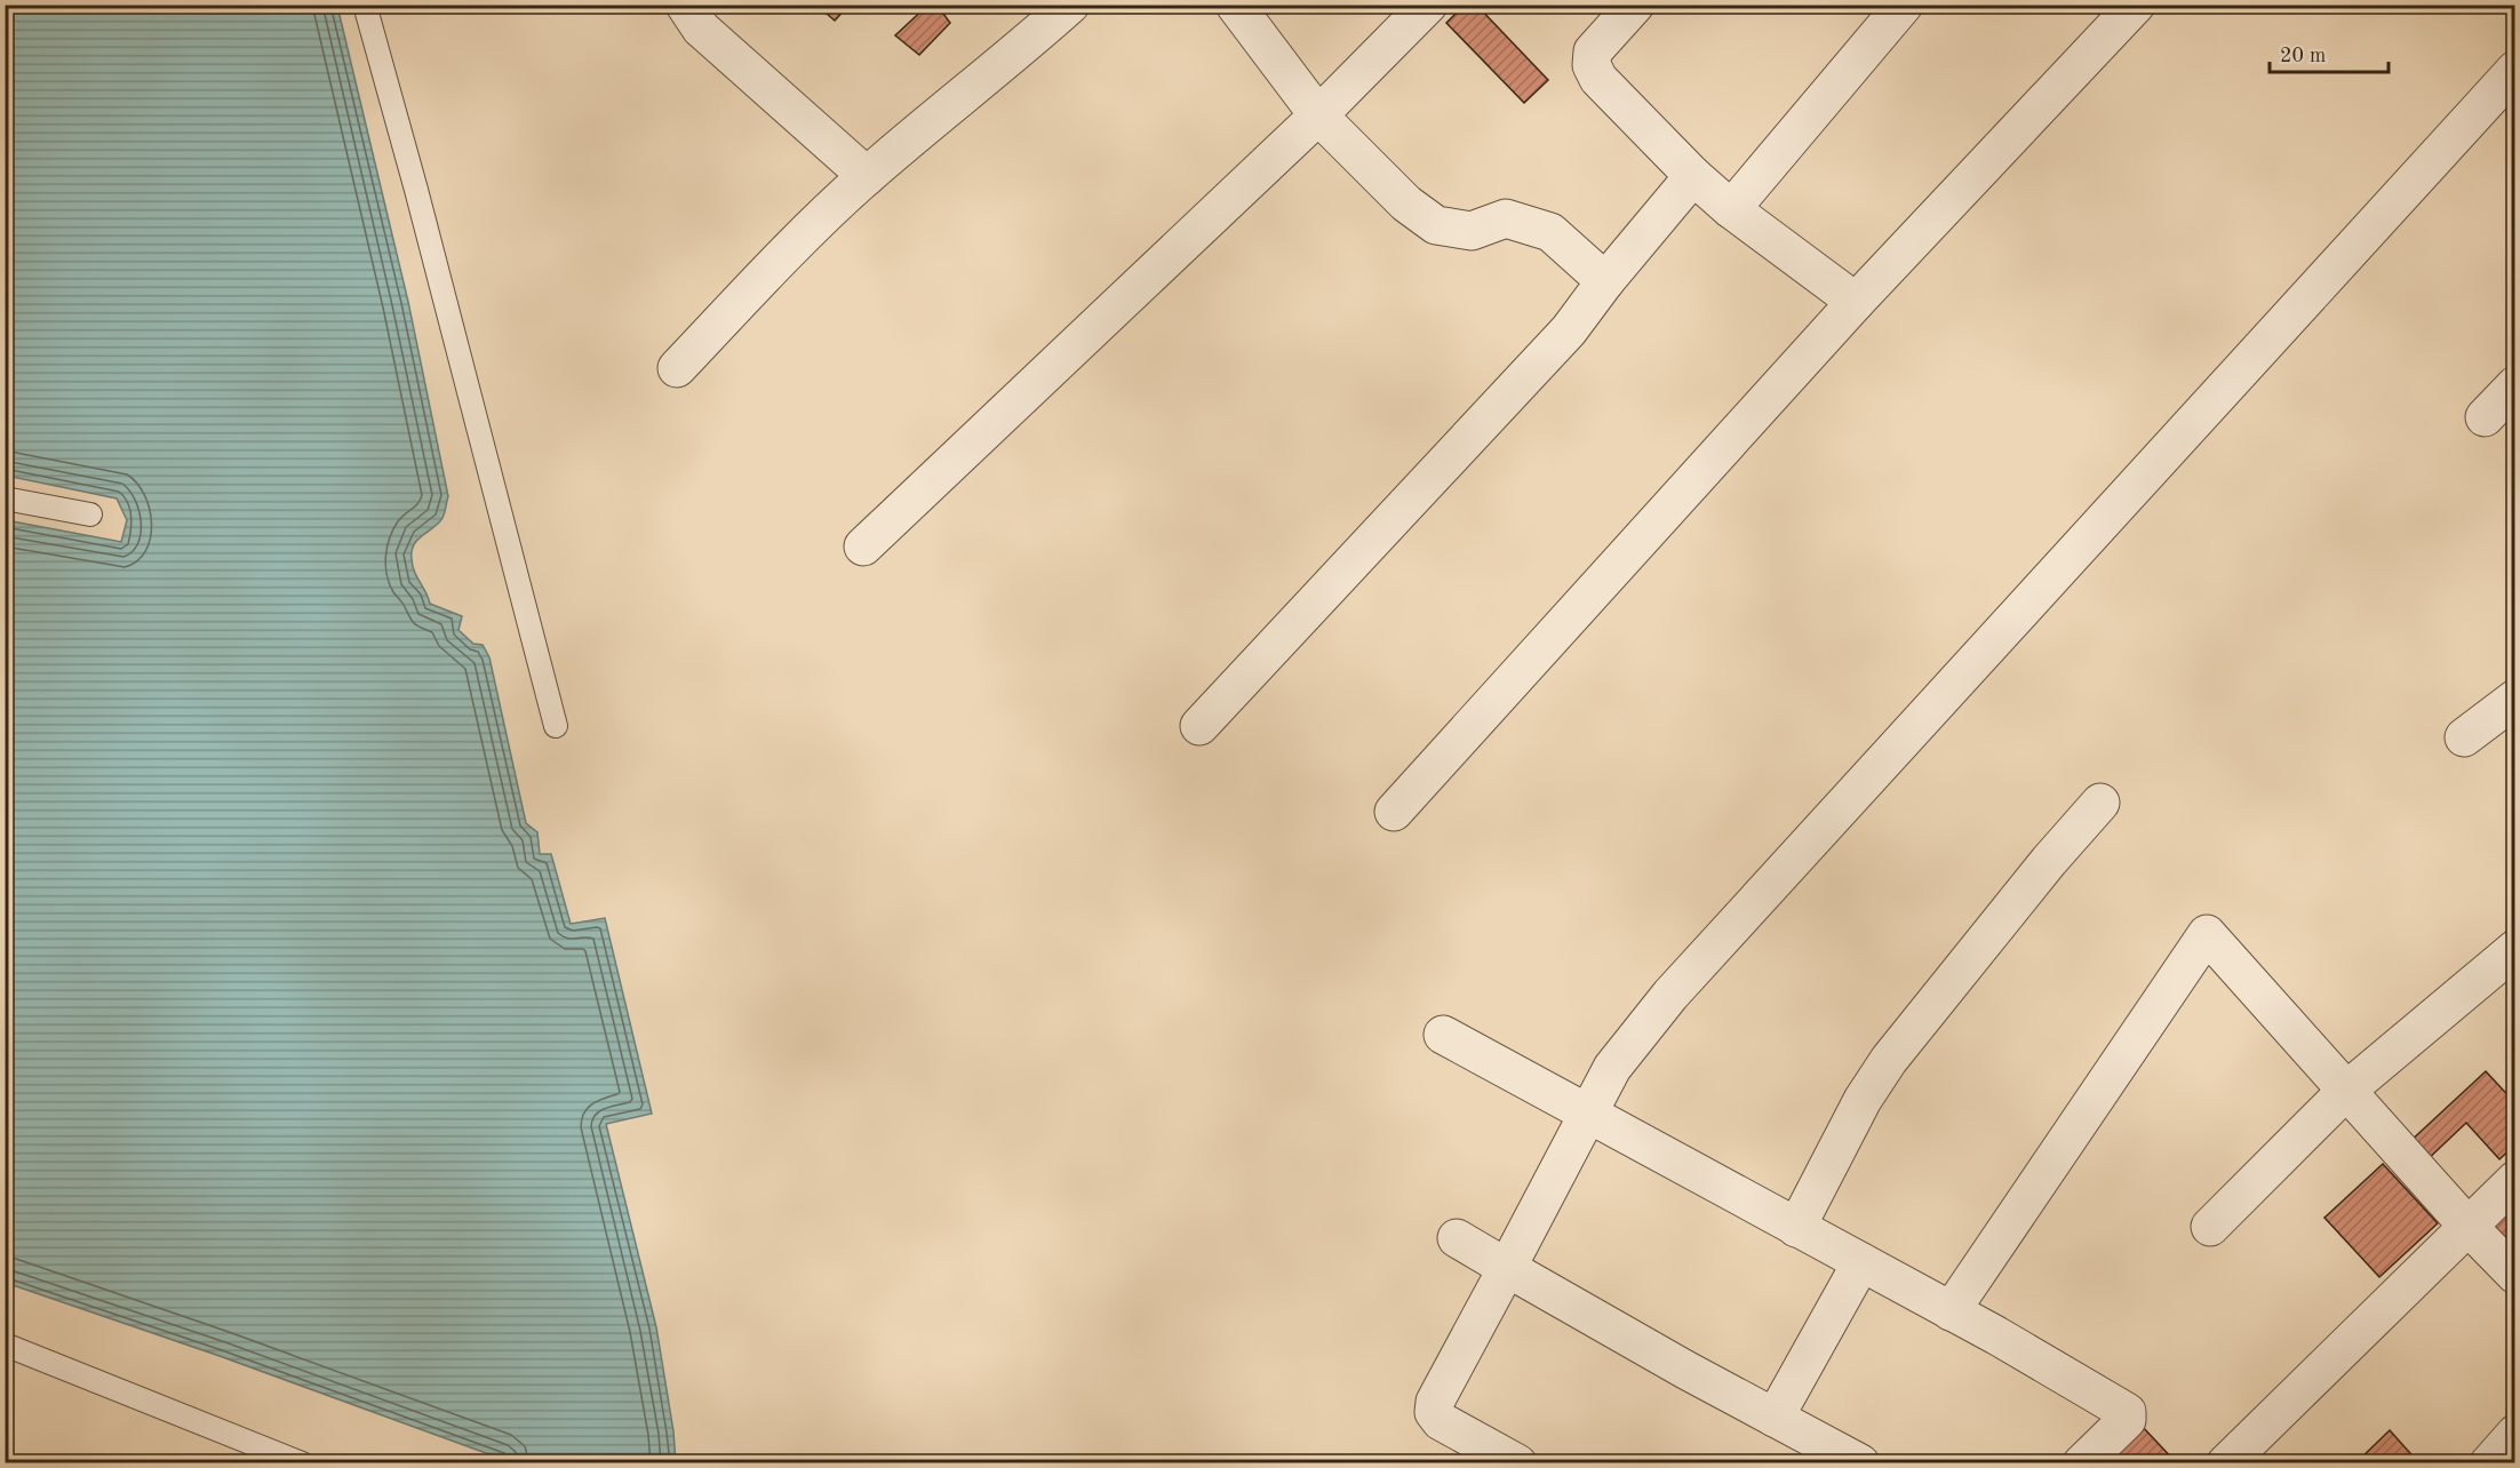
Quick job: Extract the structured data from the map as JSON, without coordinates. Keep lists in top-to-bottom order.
{
  "scale_bar": "20 m"
}
